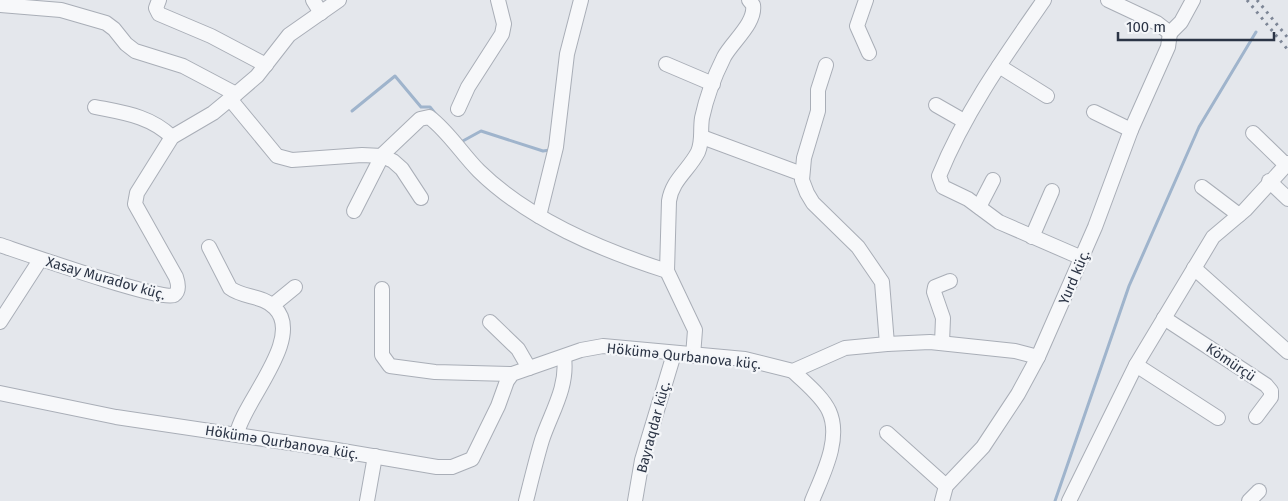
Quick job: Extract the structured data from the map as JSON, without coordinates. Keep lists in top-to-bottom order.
{
  "streets": {
    "street": [
      "Yurd küç.",
      "Xasay Muradov küç.",
      "Hökümə Qurbanova küç.",
      "Kömürçü",
      "Bayraqdar küç."
    ]
  },
  "crossings": [
    ["Hökümə Qurbanova küç.", "Bayraqdar küç."]
  ],
  "scale_bar": "100 m"
}
